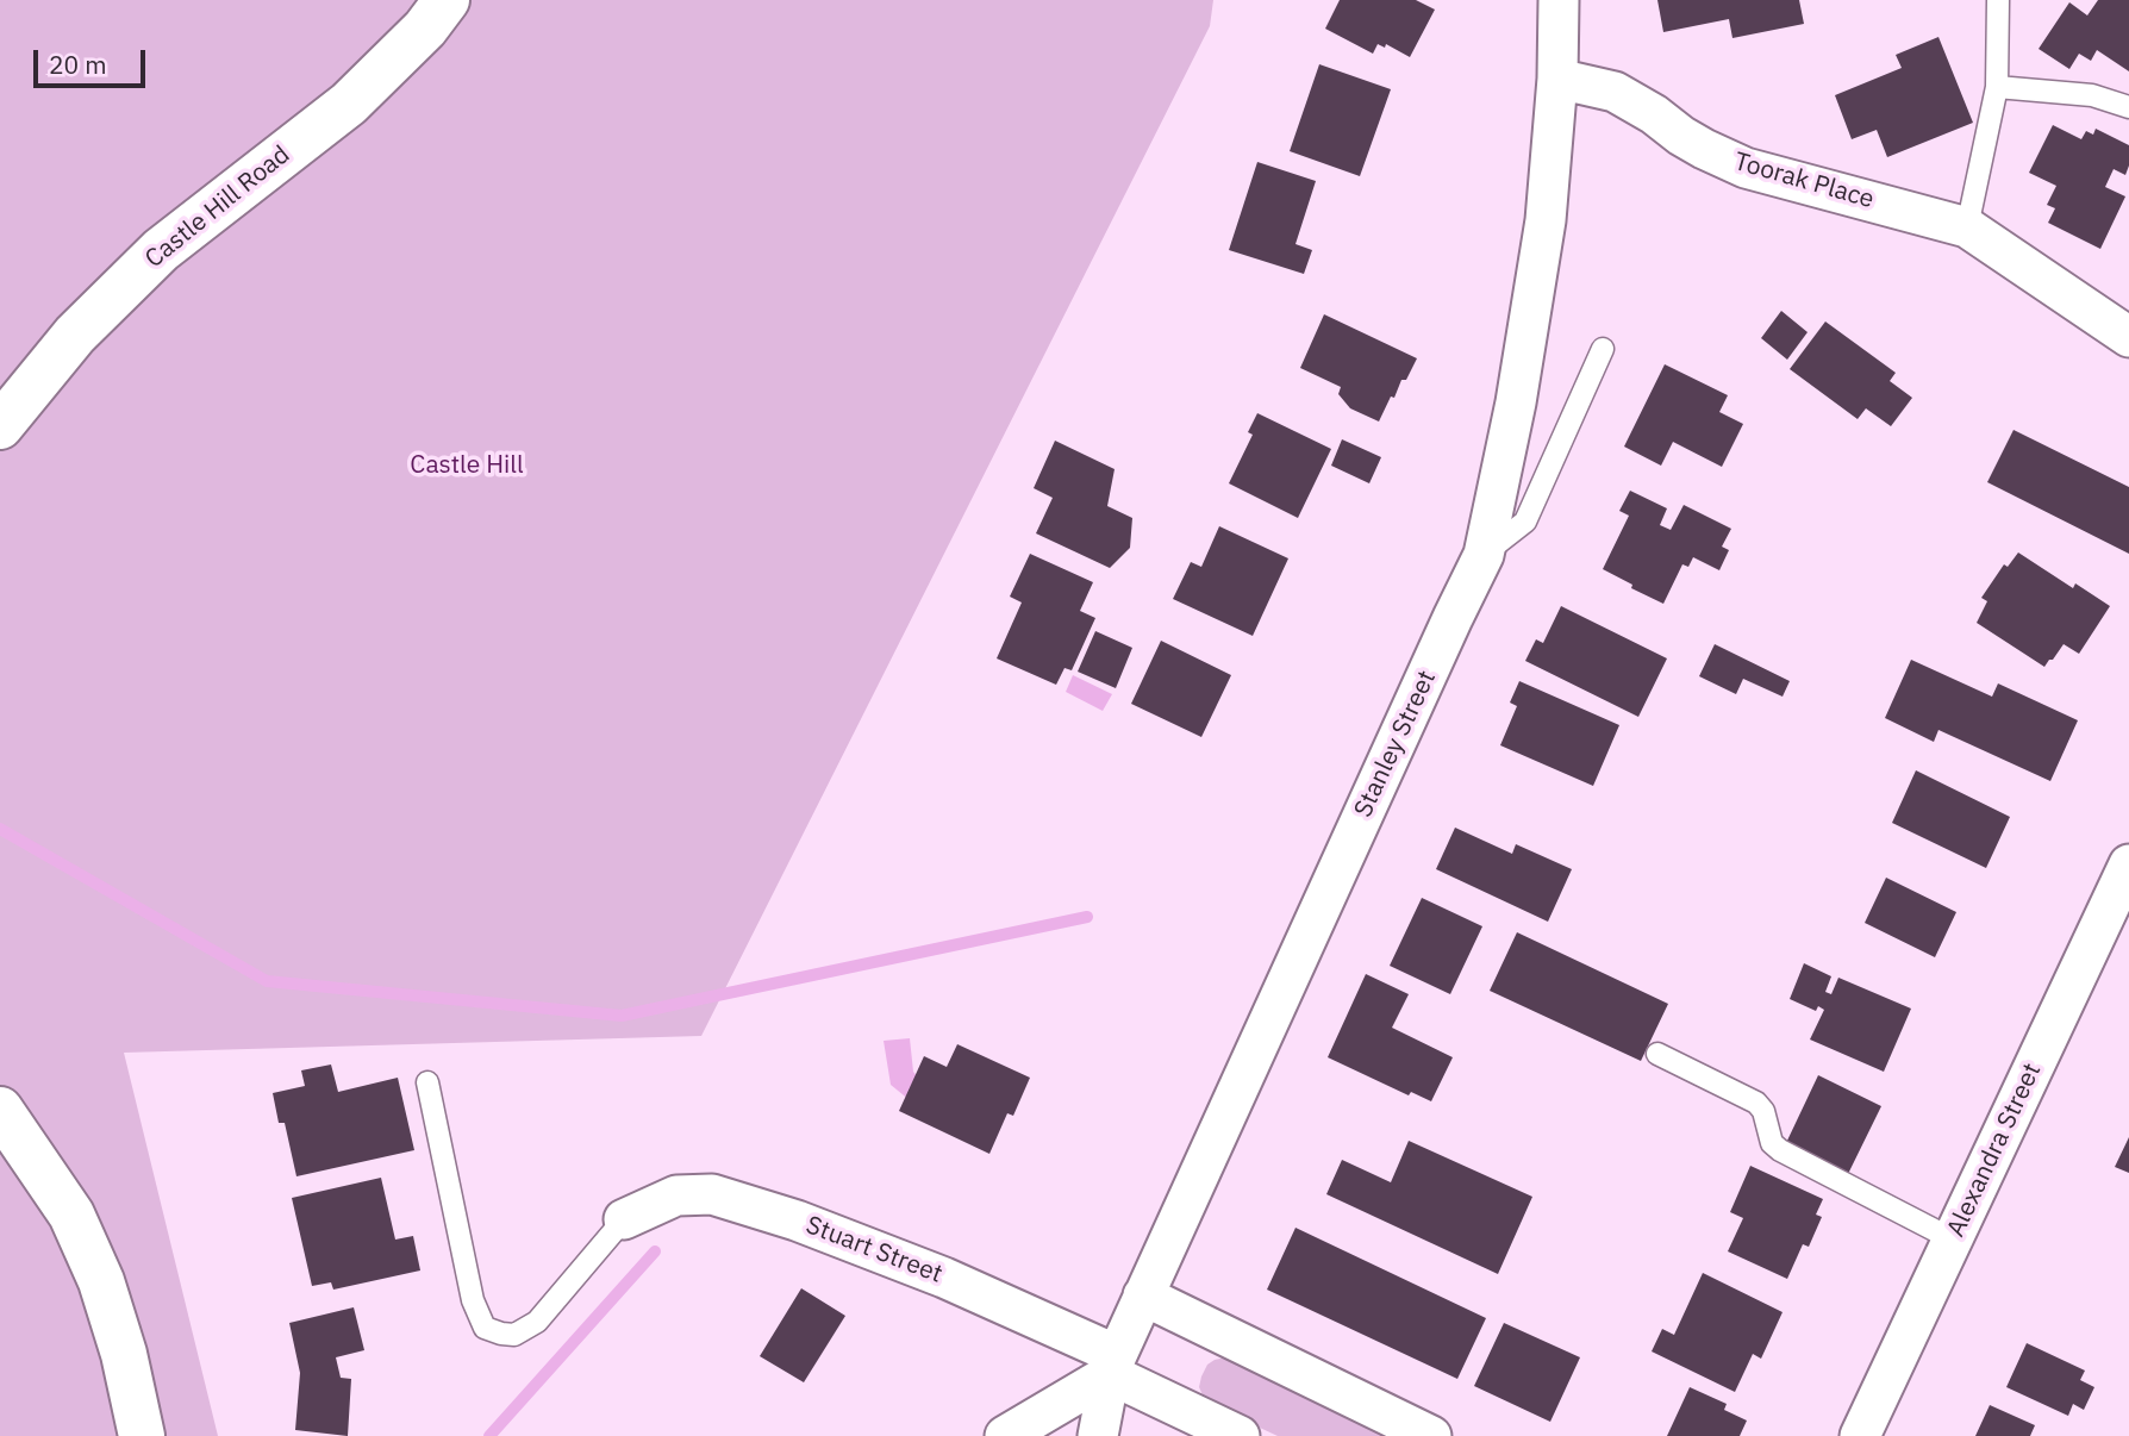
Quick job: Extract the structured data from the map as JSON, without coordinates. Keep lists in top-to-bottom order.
{
  "streets": {
    "main road": ["Castle Hill Road"],
    "street": [
      "Toorak Place",
      "Stanley Street",
      "Alexandra Street",
      "Stuart Street"
    ]
  },
  "crossings": [
    ["Toorak Place", "Stanley Street"],
    ["Stanley Street", "Stuart Street"]
  ],
  "parks": ["Castle Hill"],
  "scale_bar": "20 m"
}
